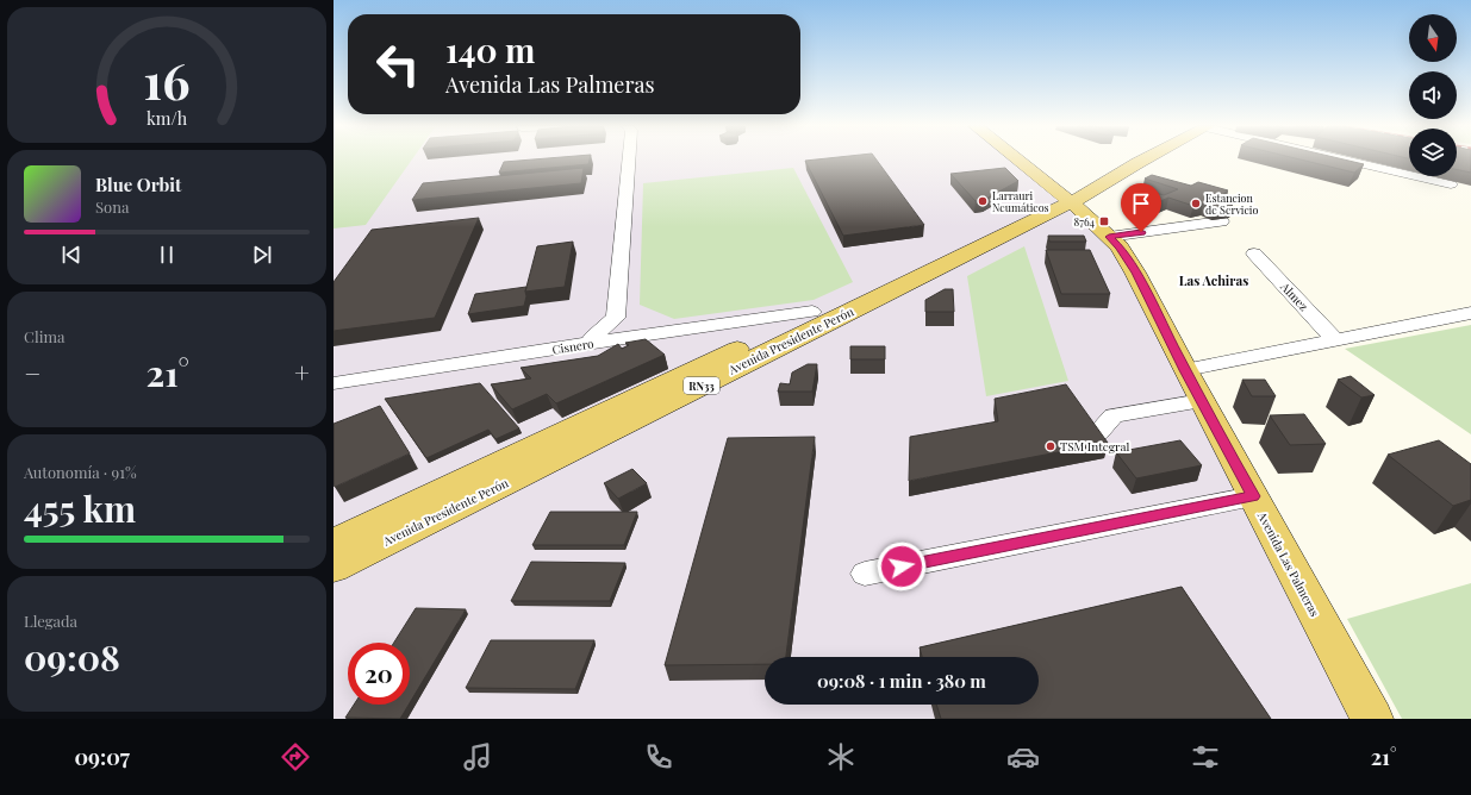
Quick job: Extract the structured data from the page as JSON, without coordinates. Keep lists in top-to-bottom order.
{
  "streets": {
    "main road": ["Avenida Presidente Perón", "RN33", "Avenida Las Palmeras"],
    "street": ["Almez", "Cisnero"]
  },
  "crossings": [
    ["Avenida Presidente Perón", "Cisnero"],
    ["Avenida Presidente Perón", "RN33"],
    ["Avenida Presidente Perón", "Avenida Las Palmeras"],
    ["RN33", "Avenida Las Palmeras"]
  ],
  "districts": ["Las Achiras"],
  "places": {
    "other": ["Larrauri Neumáticos", "Estancion de Servicio", "TSM Integral"],
    "transit": ["8764"]
  },
  "north": "bottom",
  "page": {
    "turn": ["140 m", "Avenida Las Palmeras"],
    "song": ["Blue Orbit", "Sona"],
    "tile": [
      "Clima",
      ["Autonomía · 91%", "455 km"],
      ["Llegada", "09:08"]
    ],
    "heat": ["−", "21°", "+"],
    "limit": "20",
    "trip": "09:08 · 1 min · 380 m",
    "tabs": ["09:07", "21°"],
    "gauge": ["16", "km/h"]
  }
}
